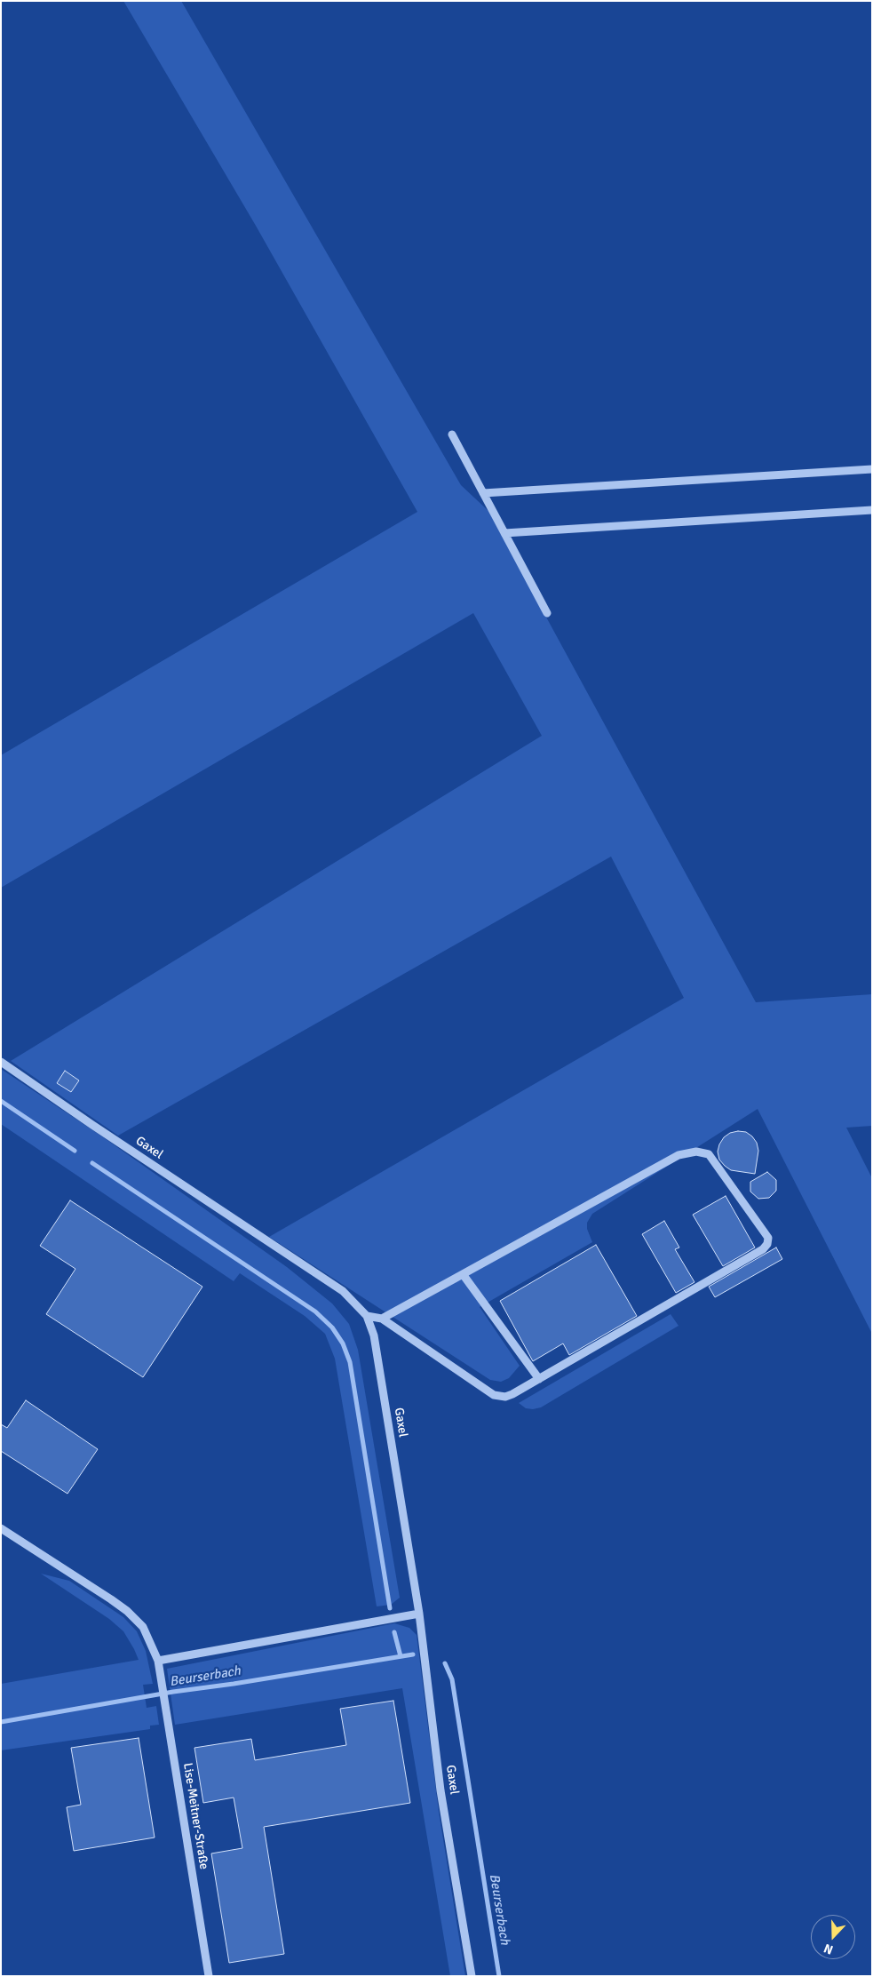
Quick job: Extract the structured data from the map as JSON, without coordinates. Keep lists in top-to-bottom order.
{
  "streets": {
    "street": ["Gaxel", "Lise-Meitner-Straße"]
  },
  "water": ["Beurserbach"],
  "north": "bottom"
}
